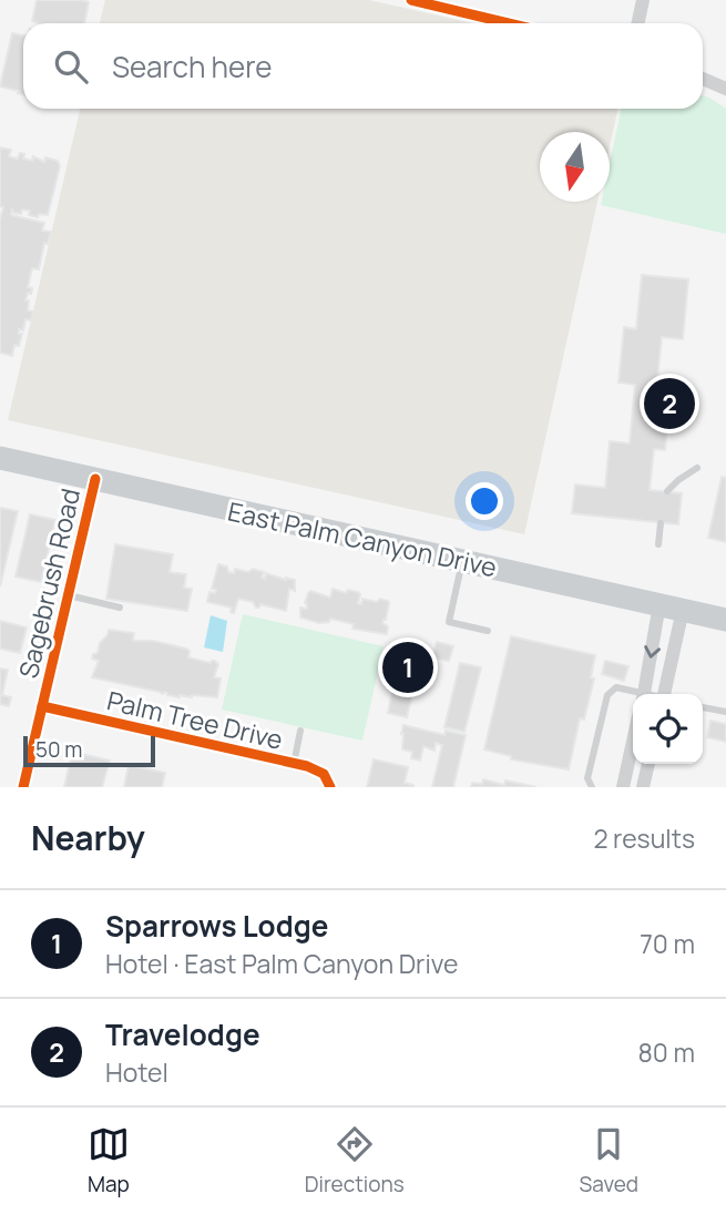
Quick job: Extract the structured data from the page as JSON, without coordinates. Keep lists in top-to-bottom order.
{
  "streets": {
    "main road": ["East Palm Canyon Drive"],
    "street": ["Sagebrush Road", "Palm Tree Drive"]
  },
  "crossings": [
    ["East Palm Canyon Drive", "Sagebrush Road"],
    ["Sagebrush Road", "Palm Tree Drive"]
  ],
  "scale_bar": "50 m",
  "north": "bottom",
  "page": {
    "search": "Search here",
    "pins": ["2", "1"],
    "scale": "50 m",
    "heading": ["Nearby", "2 results"],
    "list": [
      {
        "mark": "1",
        "name": "Sparrows Lodge",
        "note": "Hotel · East Palm Canyon Drive",
        "value": "70 m"
      },
      {
        "mark": "2",
        "name": "Travelodge",
        "note": "Hotel",
        "value": "80 m"
      }
    ],
    "nav": ["Map", "Directions", "Saved"]
  }
}
